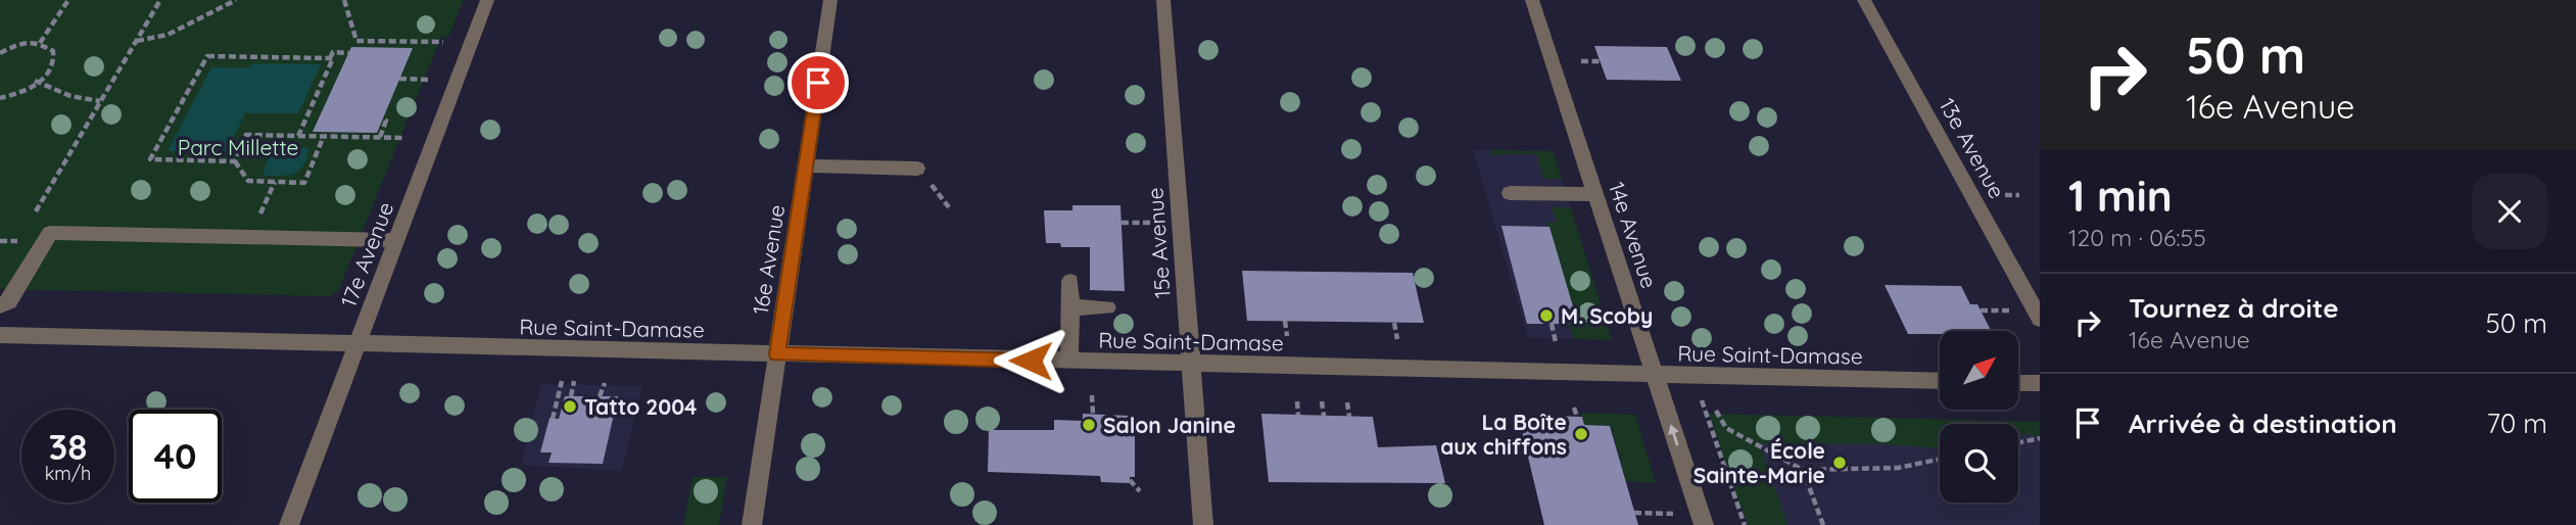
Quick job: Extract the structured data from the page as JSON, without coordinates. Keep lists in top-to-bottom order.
{
  "streets": {
    "street": [
      "13e Avenue",
      "14e Avenue",
      "15e Avenue",
      "17e Avenue",
      "16e Avenue",
      "Rue Saint-Damase"
    ]
  },
  "crossings": [
    ["14e Avenue", "Rue Saint-Damase"],
    ["15e Avenue", "Rue Saint-Damase"],
    ["17e Avenue", "Rue Saint-Damase"],
    ["16e Avenue", "Rue Saint-Damase"]
  ],
  "parks": ["Parc Millette"],
  "places": [
    "M. Scoby",
    "Tatto 2004",
    "Salon Janine",
    "La Boîte aux chiffons",
    "École Sainte-Marie"
  ],
  "north": "top right",
  "page": {
    "turn": ["50 m", "16e Avenue"],
    "heading": ["1 min", "120 m · 06:55"],
    "list": [
      {
        "name": "Tournez à droite",
        "note": "16e Avenue",
        "value": "50 m"
      },
      {
        "name": "Arrivée à destination",
        "value": "70 m"
      }
    ],
    "speed": "38 km/h",
    "limit": "40"
  }
}
